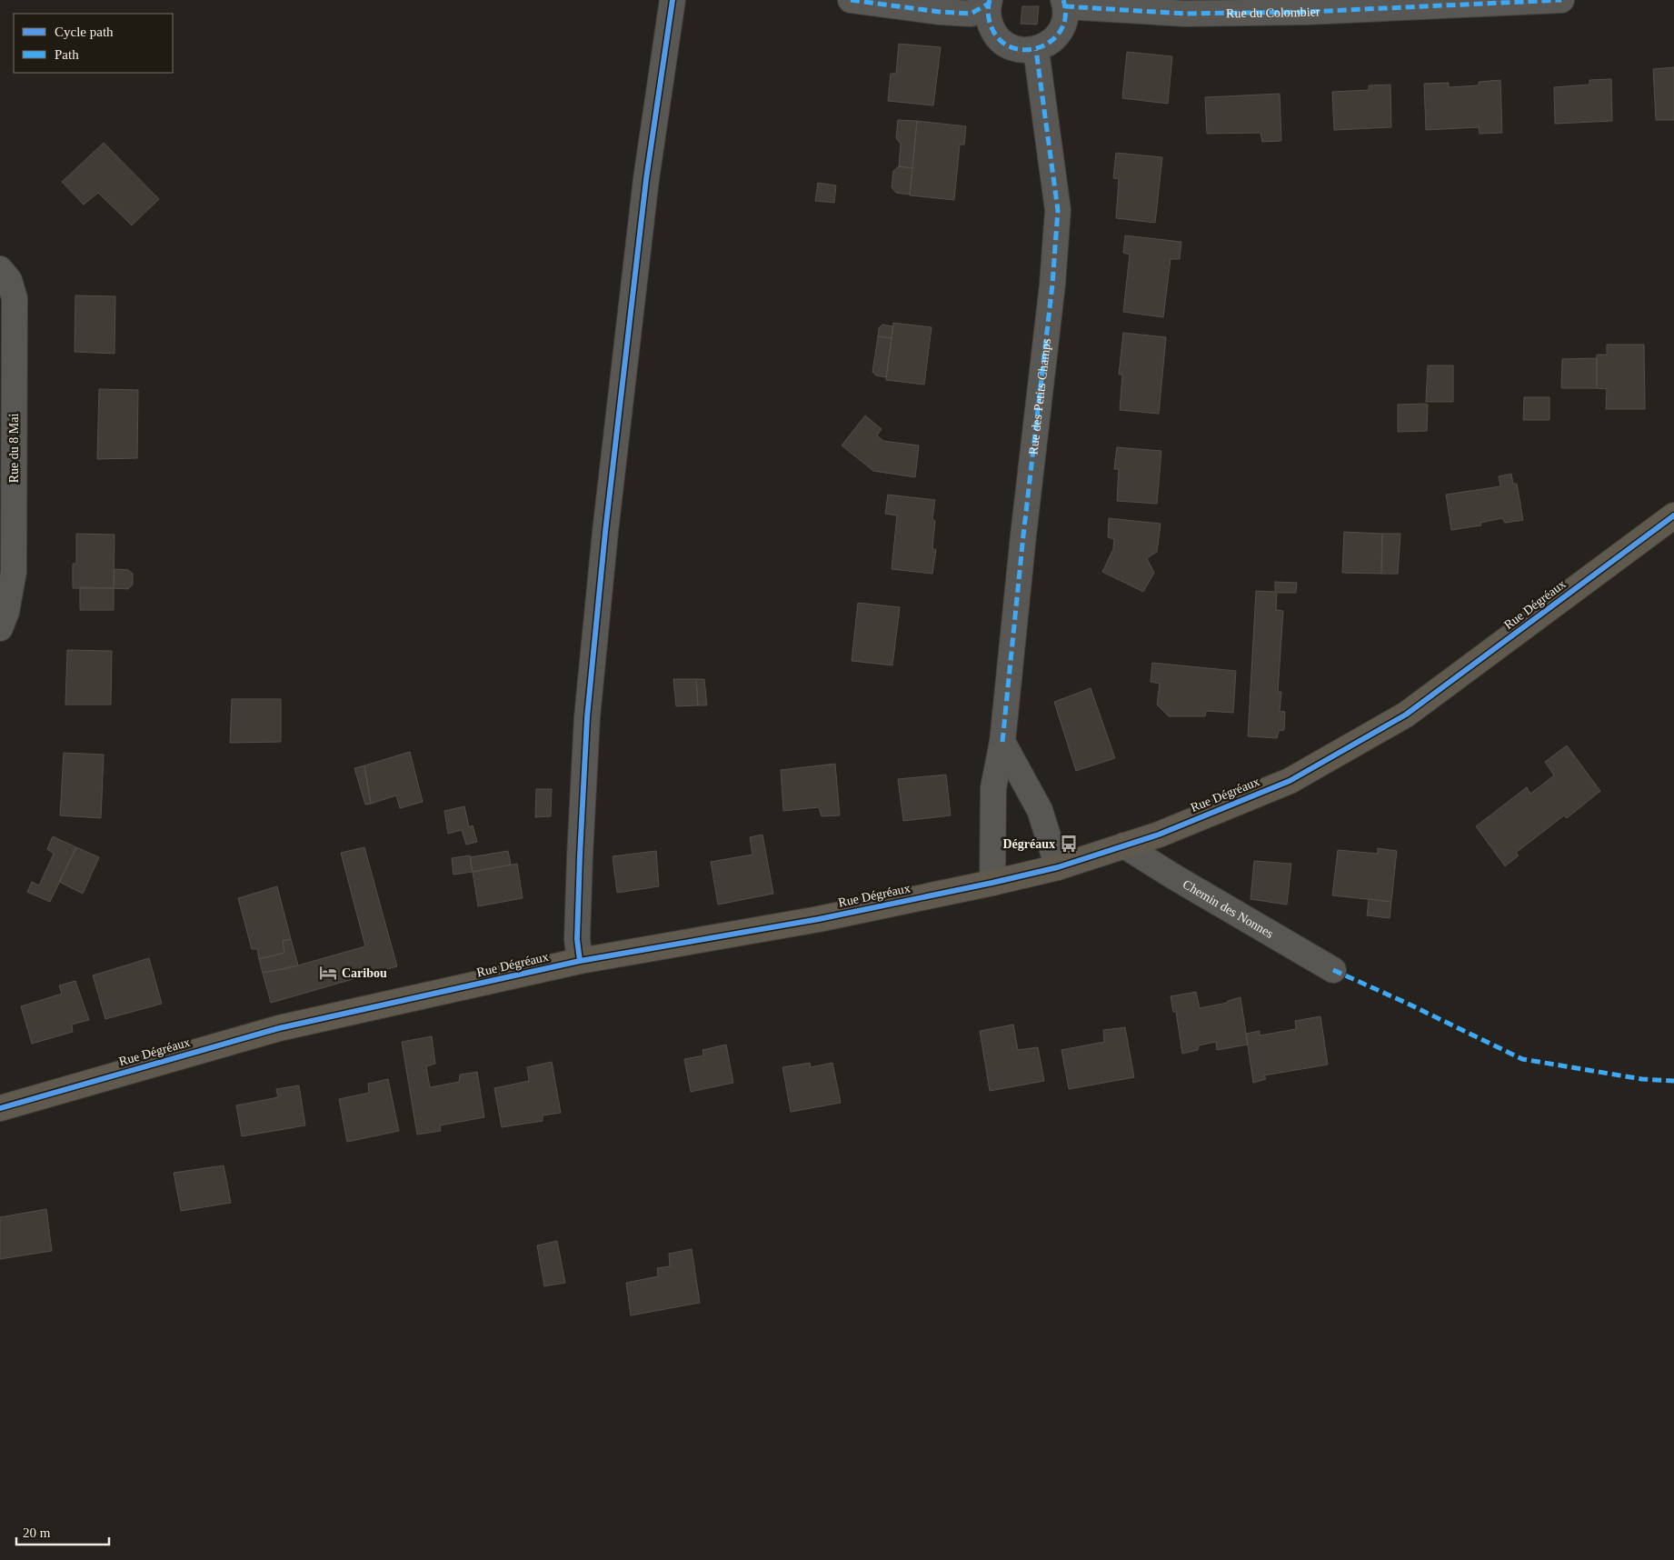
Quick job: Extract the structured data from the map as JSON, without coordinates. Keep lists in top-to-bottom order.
{
  "streets": {
    "main road": ["Rue Dégréaux"],
    "street": [
      "Rue du Colombier",
      "Rue des Petits Champs",
      "Rue du 8 Mai",
      "Chemin des Nonnes"
    ]
  },
  "crossings": [
    ["Rue des Petits Champs", "Rue Dégréaux"],
    ["Rue Dégréaux", "Chemin des Nonnes"]
  ],
  "places": {
    "bus stop": ["Dégréaux"],
    "hotel": ["Caribou"]
  },
  "legend": ["Cycle path", "Path"],
  "scale_bar": "20 m"
}
